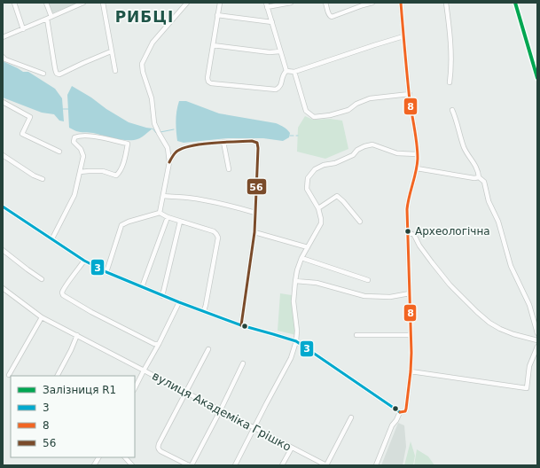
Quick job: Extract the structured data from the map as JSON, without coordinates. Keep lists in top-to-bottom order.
{
  "streets": {
    "street": ["вулиця Академіка Грішко"]
  },
  "districts": ["РИБЦІ"],
  "places": ["Археологічна"],
  "lines": [
    "rail line R1",
    "transit line 8",
    "transit line 56",
    "transit line 3"
  ],
  "legend": [
    "Залізниця R1",
    "3",
    "8",
    "56"
  ]
}
